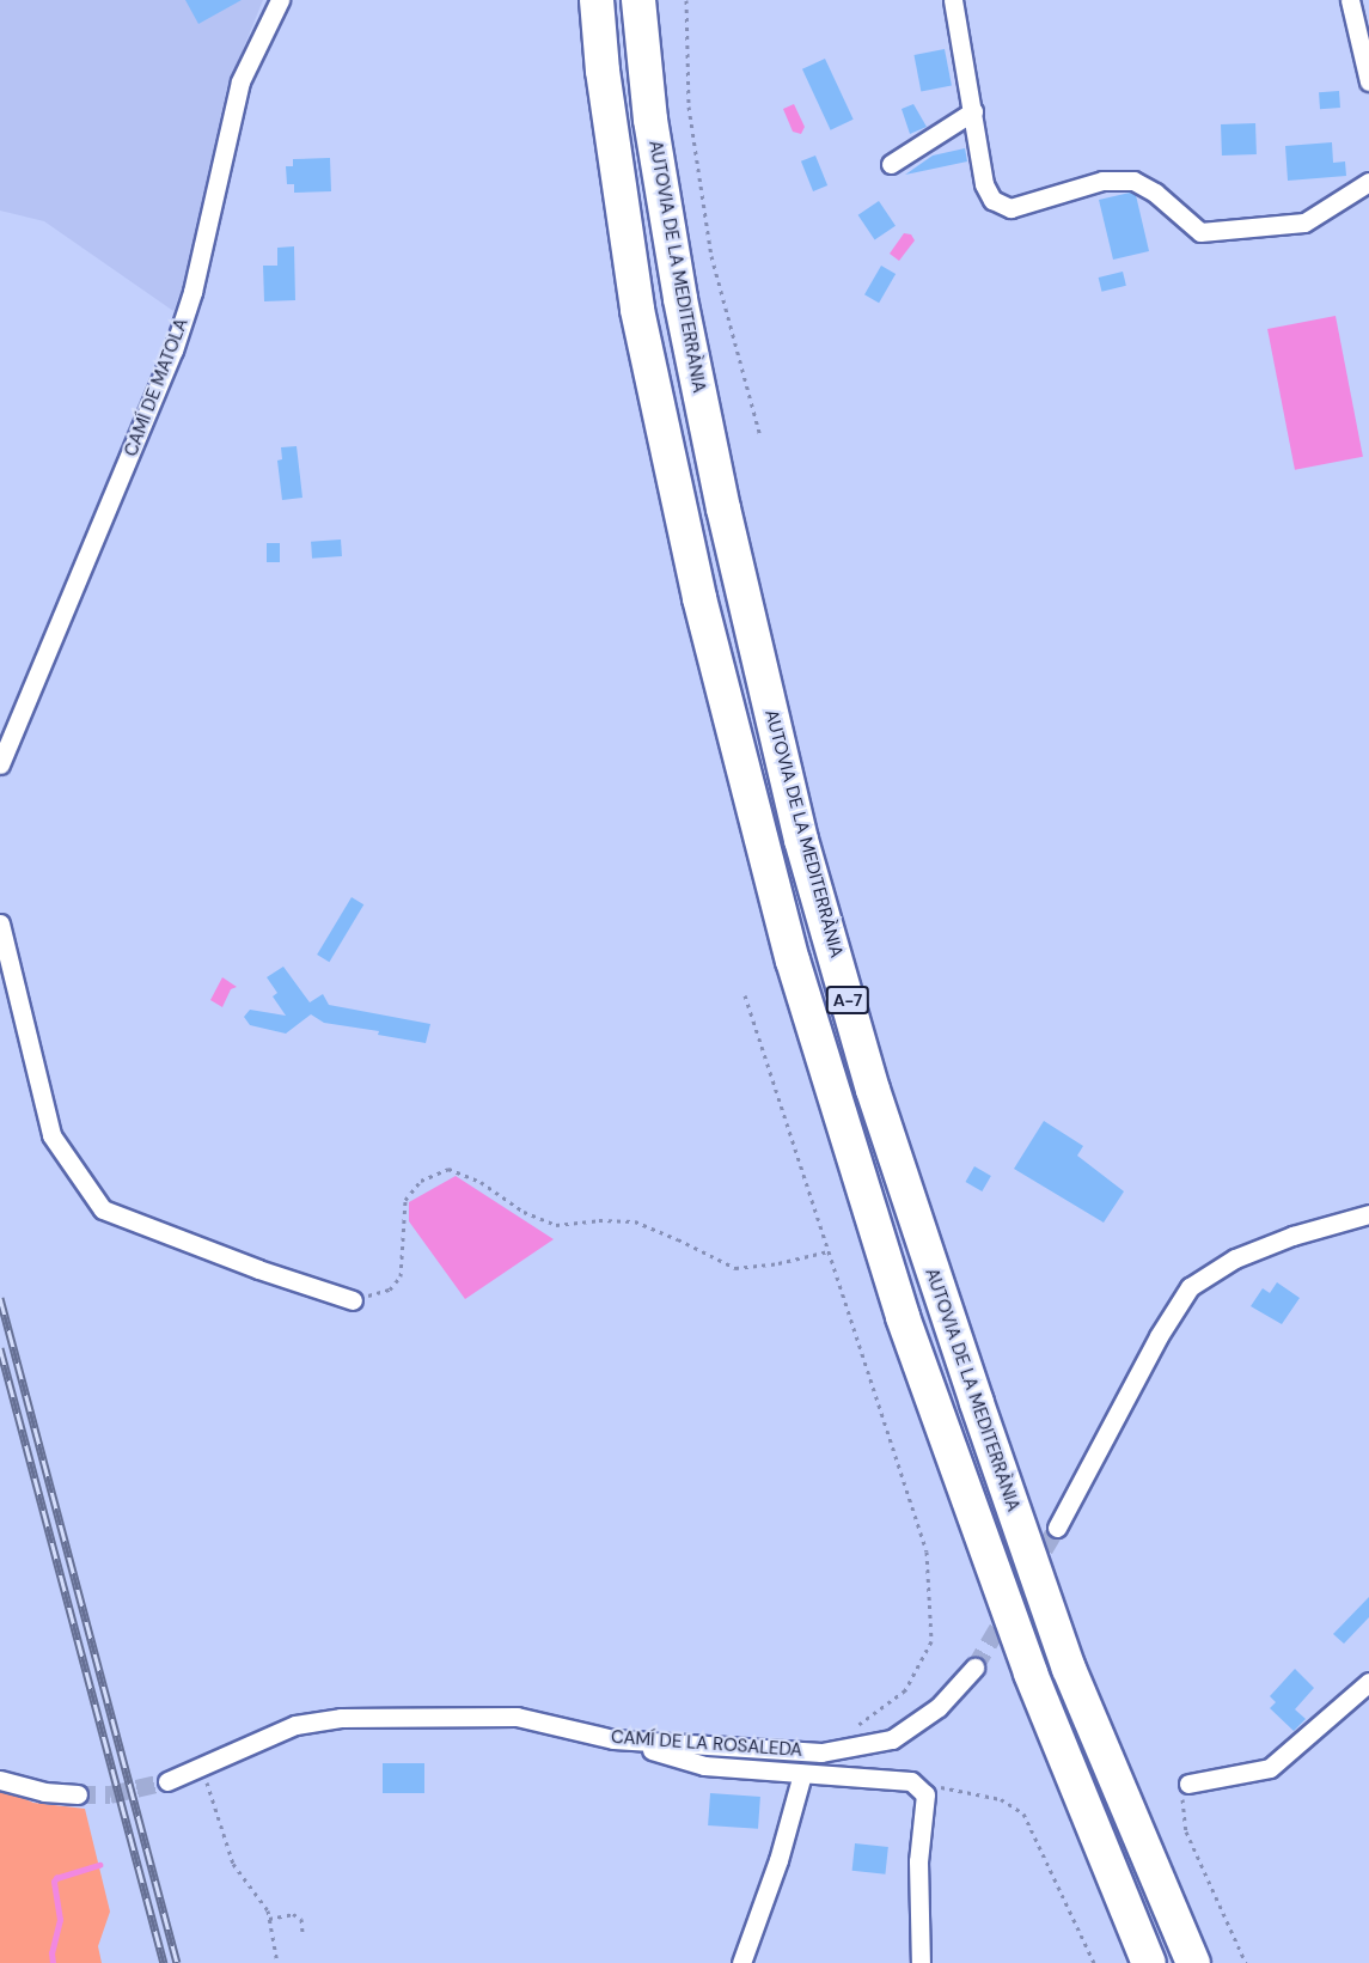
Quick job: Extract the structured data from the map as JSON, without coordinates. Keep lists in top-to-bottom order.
{
  "streets": {
    "highway": ["AUTOVIA DE LA MEDITERRÀNIA", "A-7"],
    "street": ["CAMÍ DE MATOLA", "CAMÍ DE LA ROSALEDA"]
  }
}
